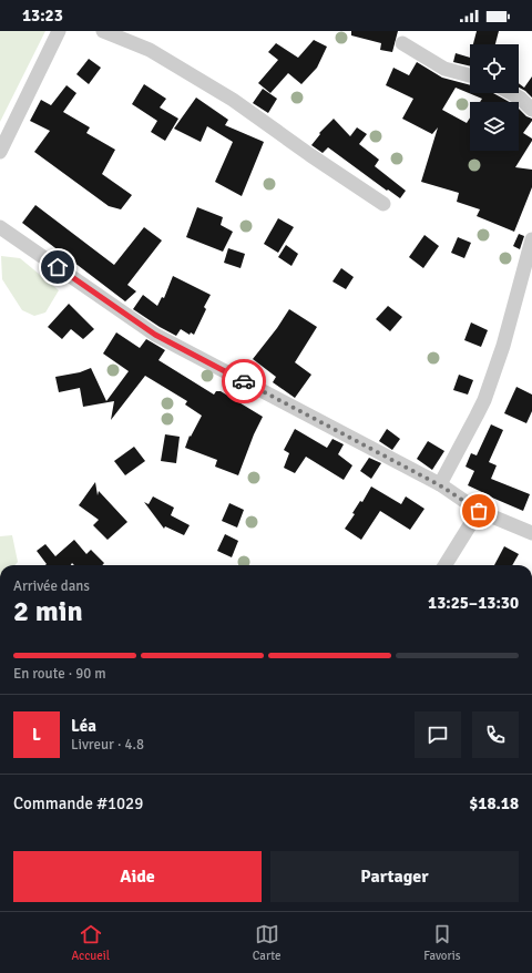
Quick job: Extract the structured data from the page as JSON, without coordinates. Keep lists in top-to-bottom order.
{
  "page": {
    "status": "13:23",
    "heading": ["2 min", "Arrivée dans", "13:25–13:30"],
    "panel": [
      "Léa",
      "Livreur · 4.8",
      "Commande #1029",
      "$18.18"
    ],
    "bar": "En route · 90 m",
    "round": "L",
    "buttons": ["Aide", "Partager"],
    "tabs": ["Accueil", "Carte", "Favoris"]
  }
}
